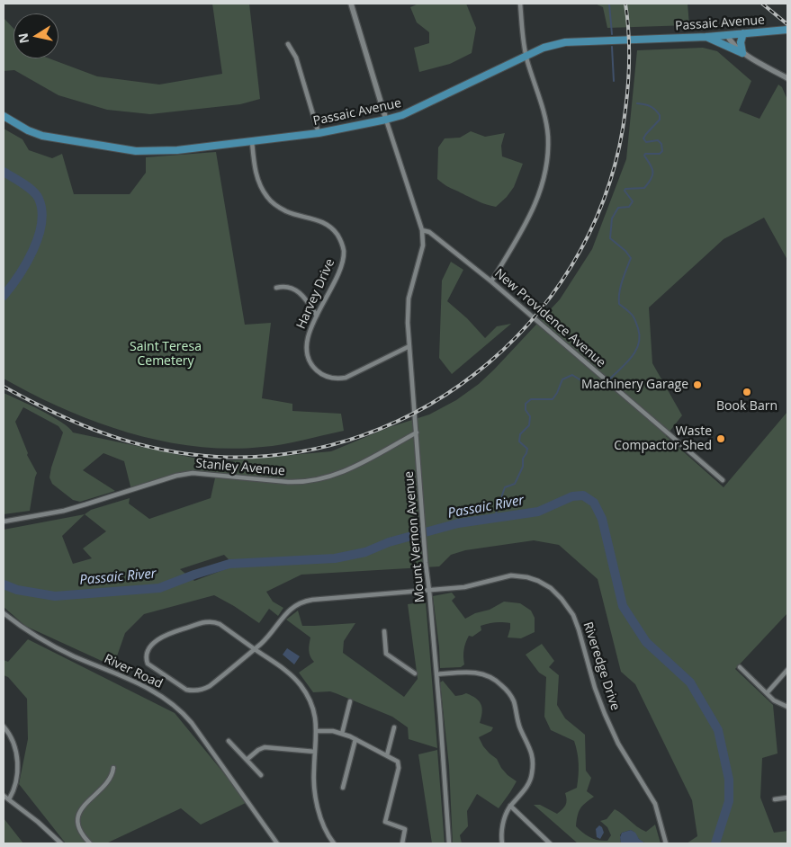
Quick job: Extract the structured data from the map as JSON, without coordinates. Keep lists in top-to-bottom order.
{
  "streets": {
    "main road": ["Passaic Avenue"],
    "street": [
      "Harvey Drive",
      "New Providence Avenue",
      "Stanley Avenue",
      "Mount Vernon Avenue",
      "Riveredge Drive",
      "River Road"
    ]
  },
  "crossings": [
    ["Passaic Avenue", "Harvey Drive"],
    ["Harvey Drive", "Mount Vernon Avenue"],
    ["New Providence Avenue", "Mount Vernon Avenue"],
    ["Stanley Avenue", "Mount Vernon Avenue"],
    ["Mount Vernon Avenue", "Riveredge Drive"]
  ],
  "water": ["Passaic River"],
  "parks": ["Saint Teresa Cemetery"],
  "places": ["Machinery Garage", "Book Barn", "Waste Compactor Shed"],
  "north": "left"
}
